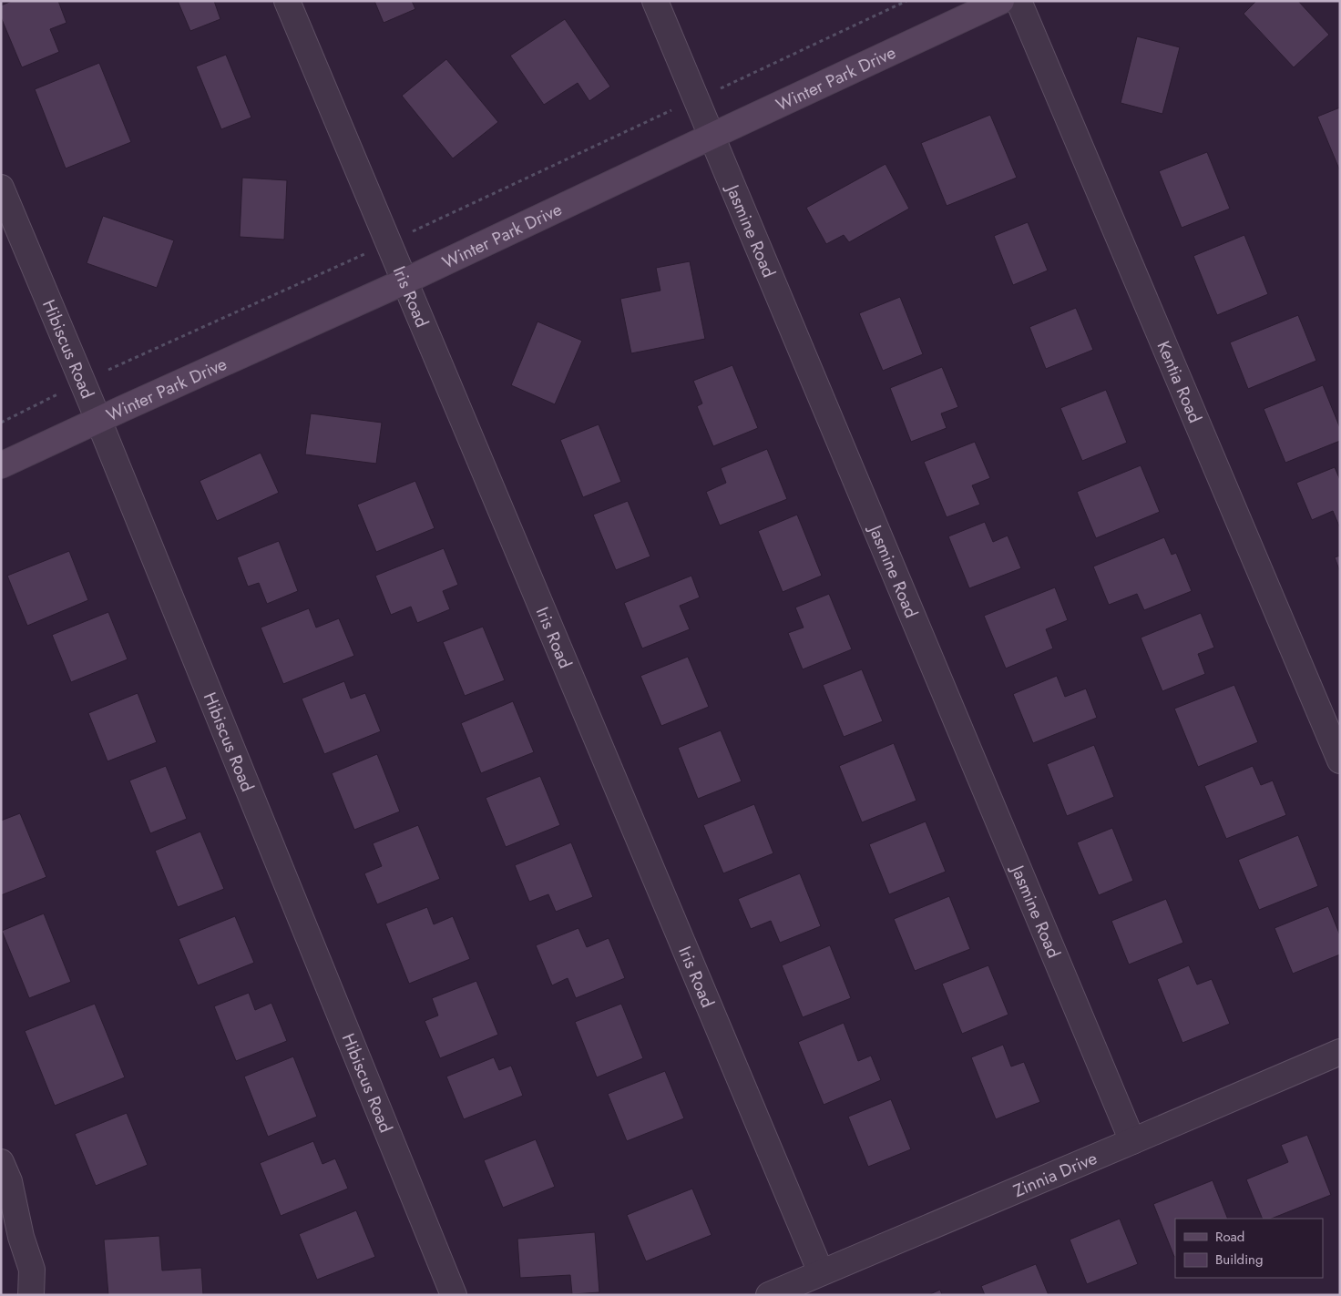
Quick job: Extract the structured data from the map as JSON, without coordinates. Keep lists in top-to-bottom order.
{
  "streets": {
    "street": [
      "Winter Park Drive",
      "Jasmine Road",
      "Iris Road",
      "Hibiscus Road",
      "Kentia Road",
      "Zinnia Drive"
    ]
  },
  "crossings": [
    ["Winter Park Drive", "Jasmine Road"],
    ["Winter Park Drive", "Iris Road"],
    ["Winter Park Drive", "Hibiscus Road"],
    ["Jasmine Road", "Zinnia Drive"],
    ["Iris Road", "Zinnia Drive"]
  ],
  "legend": ["Road", "Building"]
}
